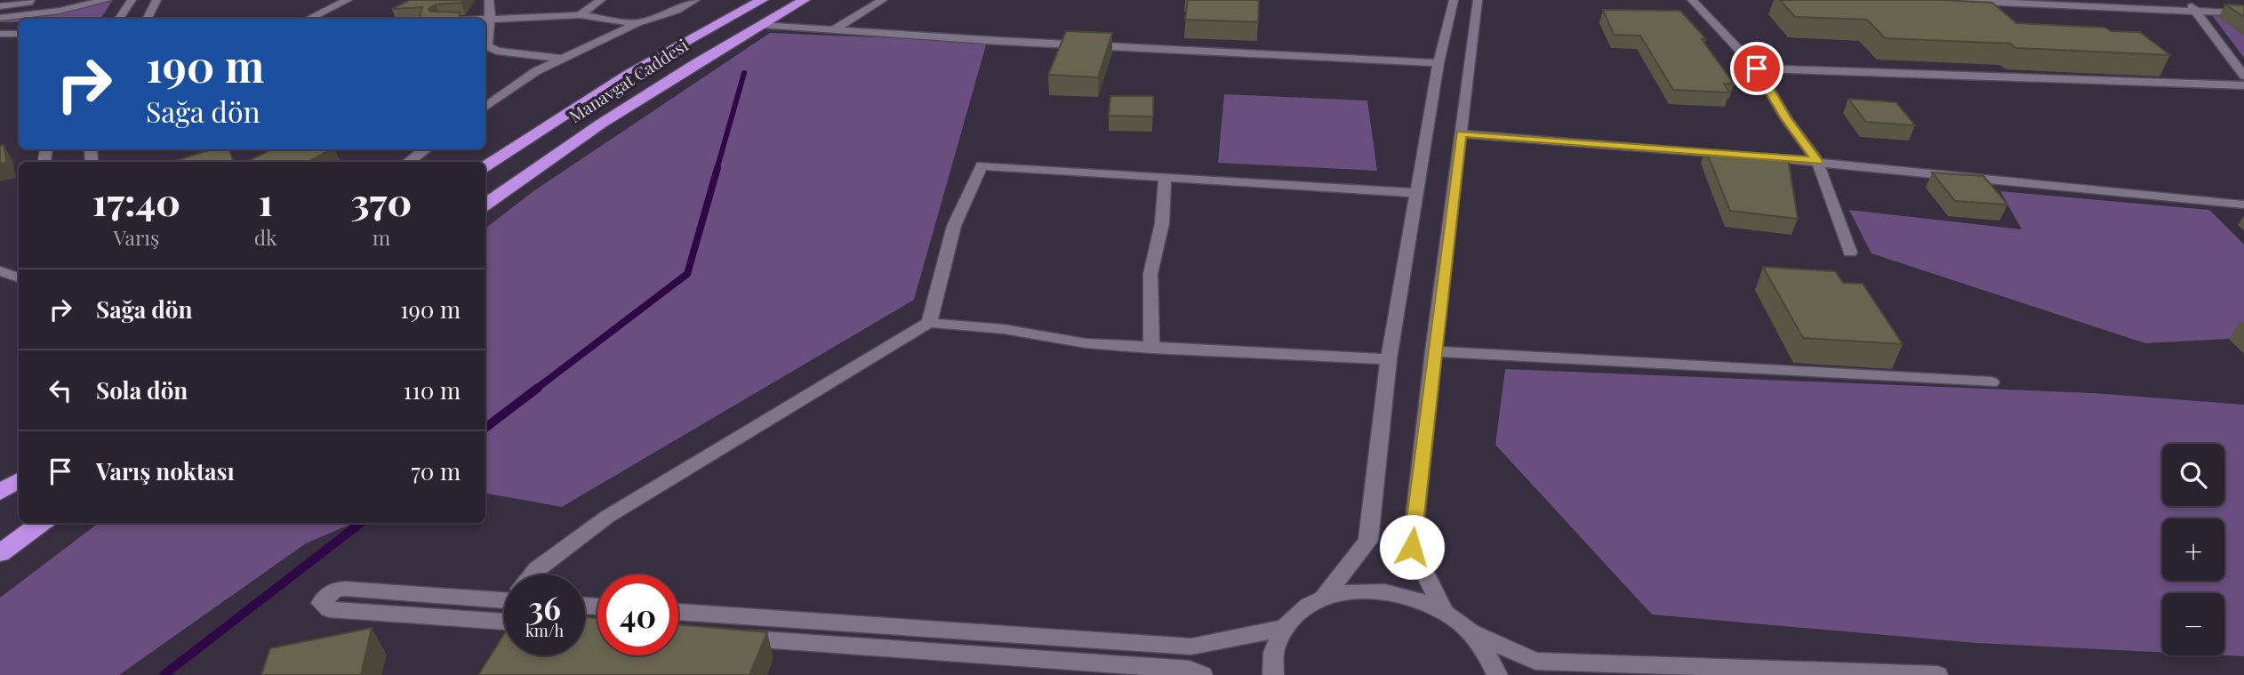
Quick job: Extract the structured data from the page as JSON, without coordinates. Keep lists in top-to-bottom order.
{
  "streets": {
    "highway": ["Manavgat Caddesi"]
  },
  "page": {
    "turn": ["190 m", "Sağa dön"],
    "eta": [
      "17:40",
      "Varış",
      "1",
      "dk",
      "370",
      "m"
    ],
    "list": [
      {
        "name": "Sağa dön",
        "value": "190 m"
      },
      {
        "name": "Sola dön",
        "value": "110 m"
      },
      {
        "name": "Varış noktası",
        "value": "70 m"
      }
    ],
    "map_buttons": ["+", "−"],
    "speed": "36 km/h",
    "limit": "40"
  }
}
